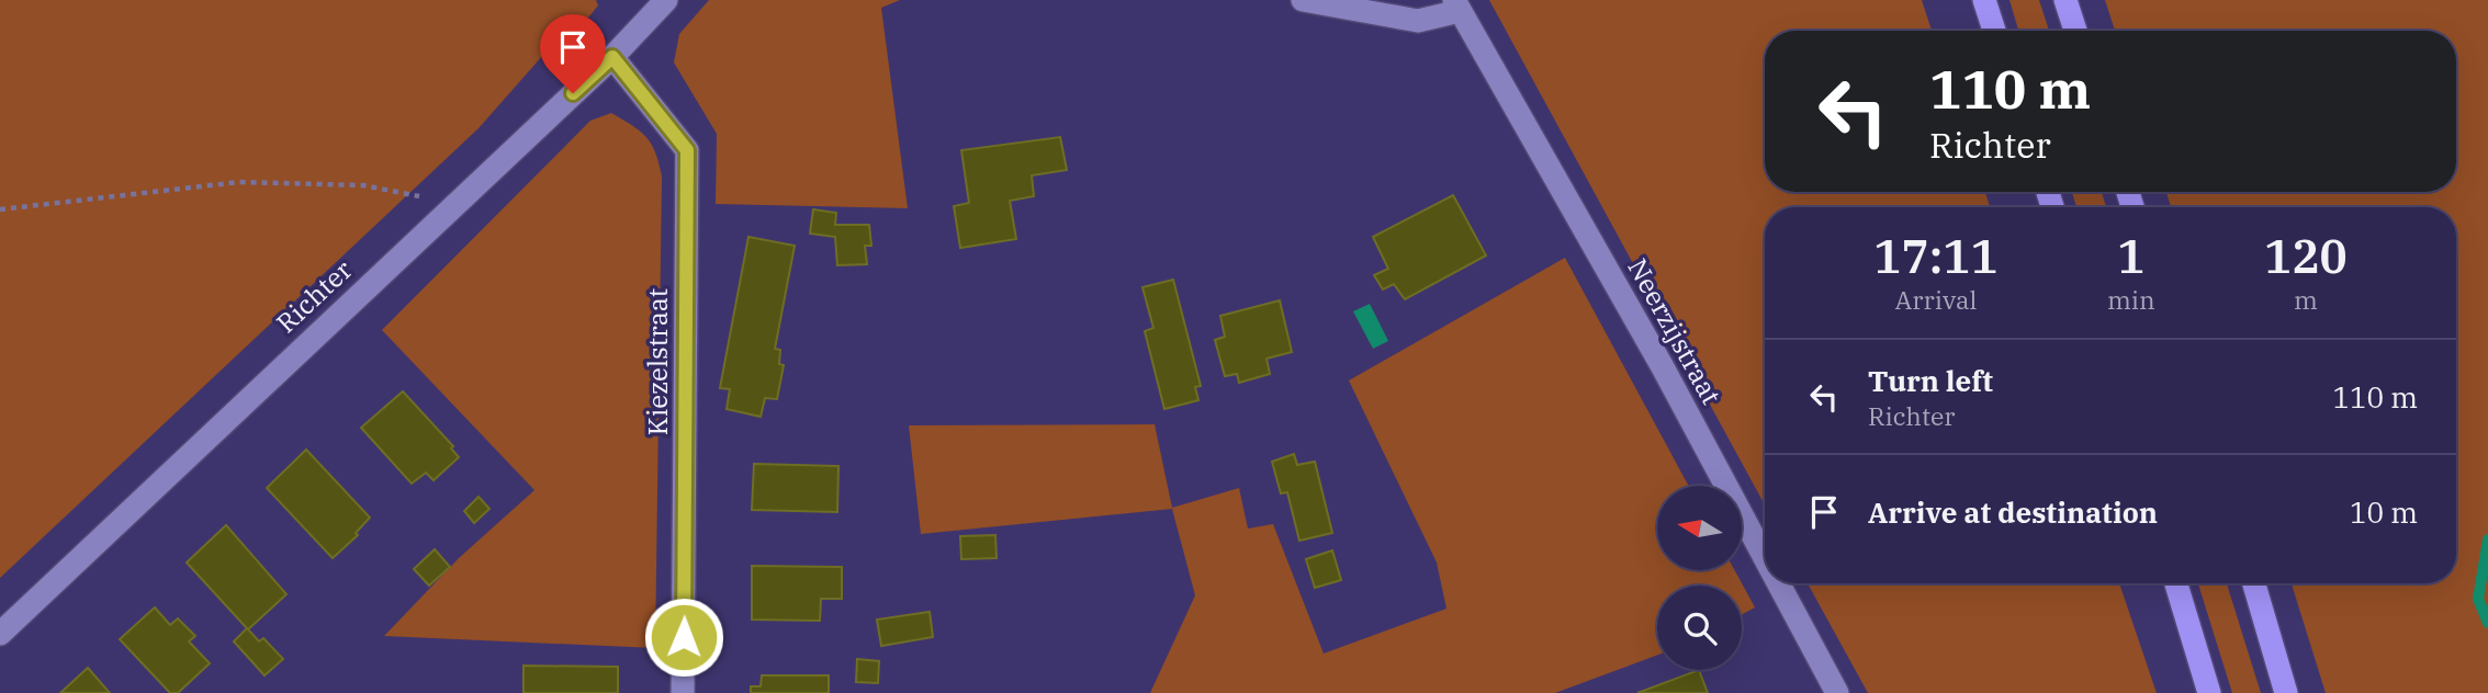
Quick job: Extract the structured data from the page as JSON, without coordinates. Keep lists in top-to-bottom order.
{
  "streets": {
    "street": ["Richter", "Neerzijstraat", "Kiezelstraat"]
  },
  "crossings": [
    ["Richter", "Kiezelstraat"]
  ],
  "north": "left",
  "page": {
    "turn": ["110 m", "Richter"],
    "eta": [
      "17:11",
      "Arrival",
      "1",
      "min",
      "120",
      "m"
    ],
    "list": [
      {
        "name": "Turn left",
        "note": "Richter",
        "value": "110 m"
      },
      {
        "name": "Arrive at destination",
        "value": "10 m"
      }
    ]
  }
}
